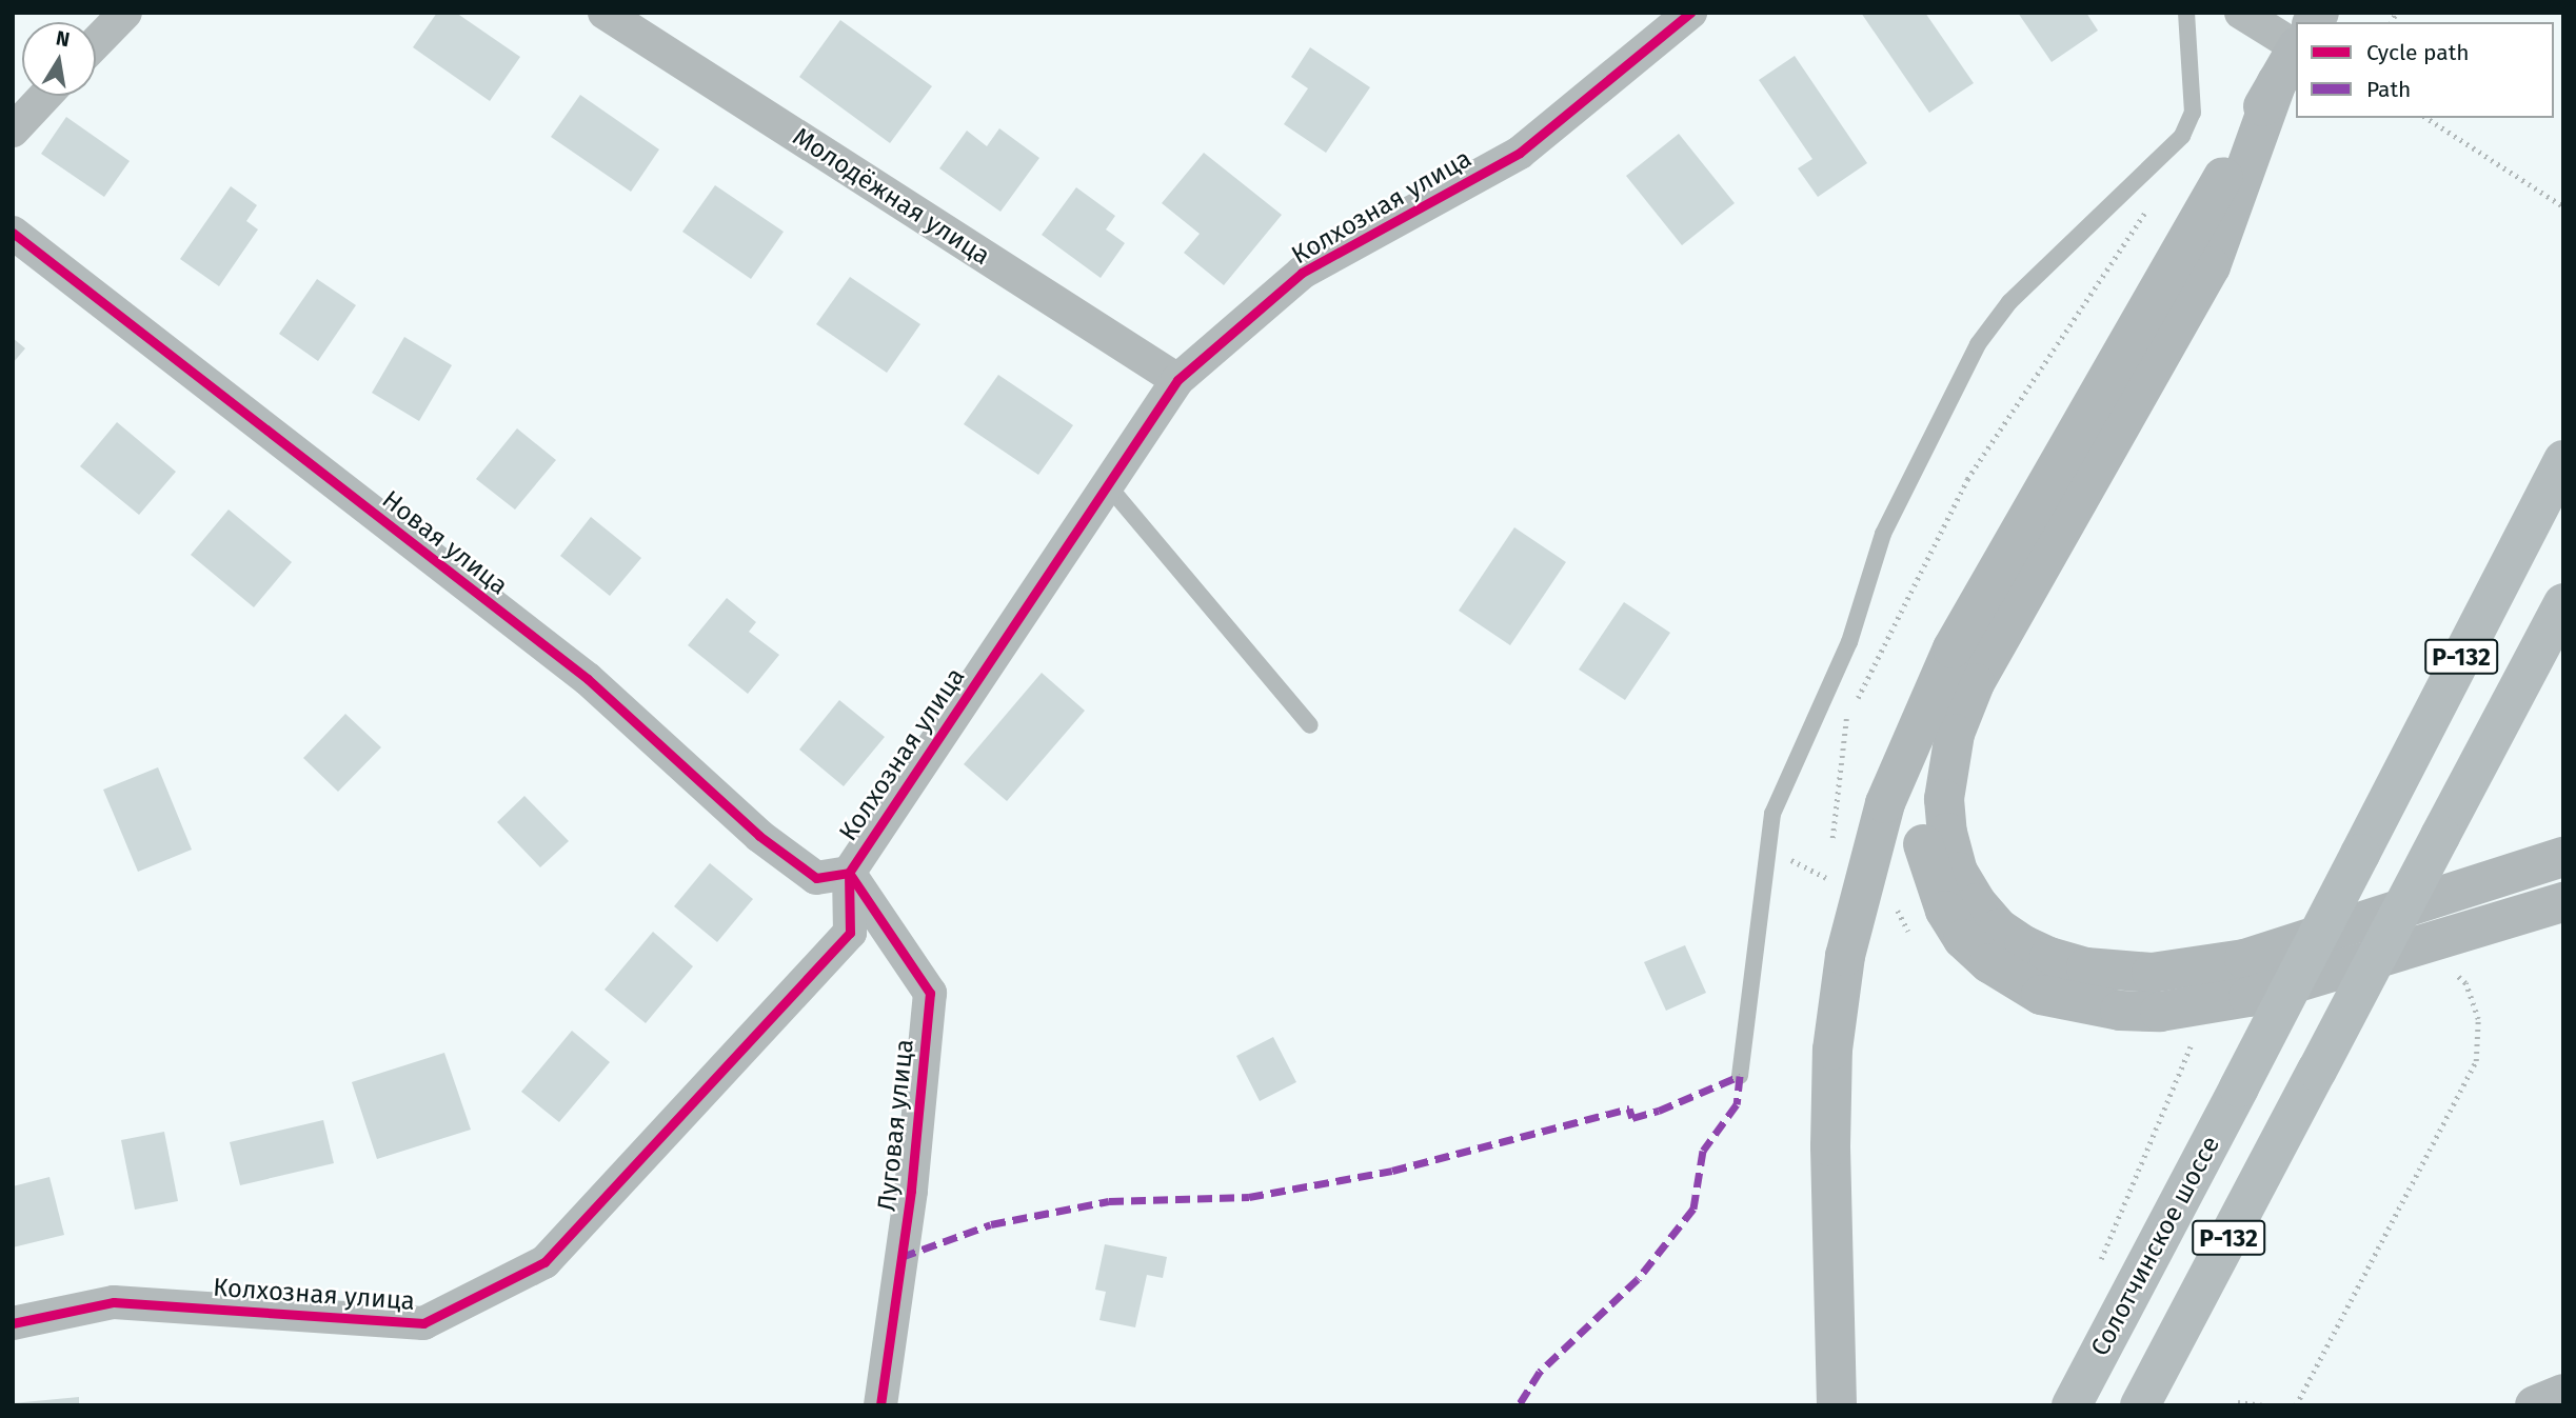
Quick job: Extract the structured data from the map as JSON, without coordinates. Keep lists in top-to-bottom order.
{
  "streets": {
    "main road": ["Р-132", "Солотчинское шоссе"],
    "street": [
      "Молодёжная улица",
      "Колхозная улица",
      "Новая улица",
      "Луговая улица"
    ]
  },
  "crossings": [
    ["Молодёжная улица", "Колхозная улица"],
    ["Колхозная улица", "Новая улица"],
    ["Колхозная улица", "Луговая улица"],
    ["Новая улица", "Луговая улица"]
  ],
  "legend": ["Cycle path", "Path"],
  "north": "top"
}
